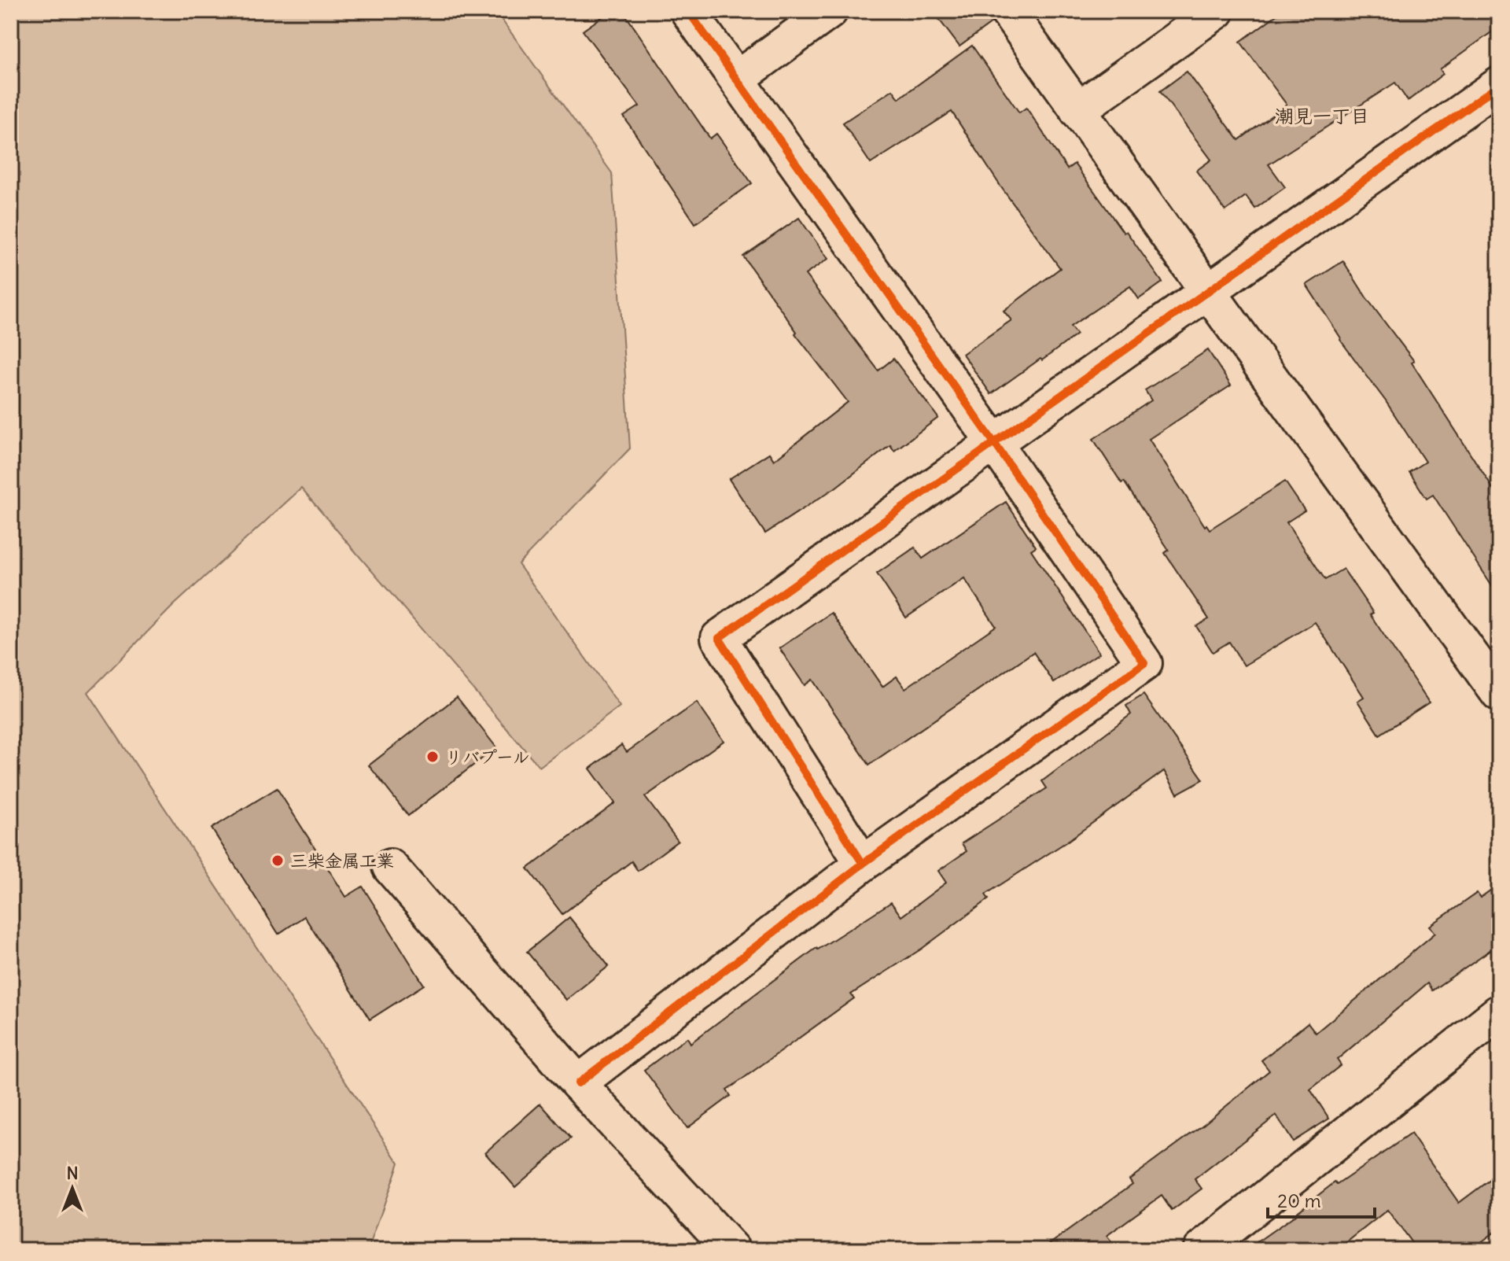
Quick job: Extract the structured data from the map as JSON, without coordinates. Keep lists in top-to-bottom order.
{
  "districts": ["潮見一丁目"],
  "places": ["リバプール", "三柴金属工業"],
  "scale_bar": "20 m",
  "north": "top"
}
